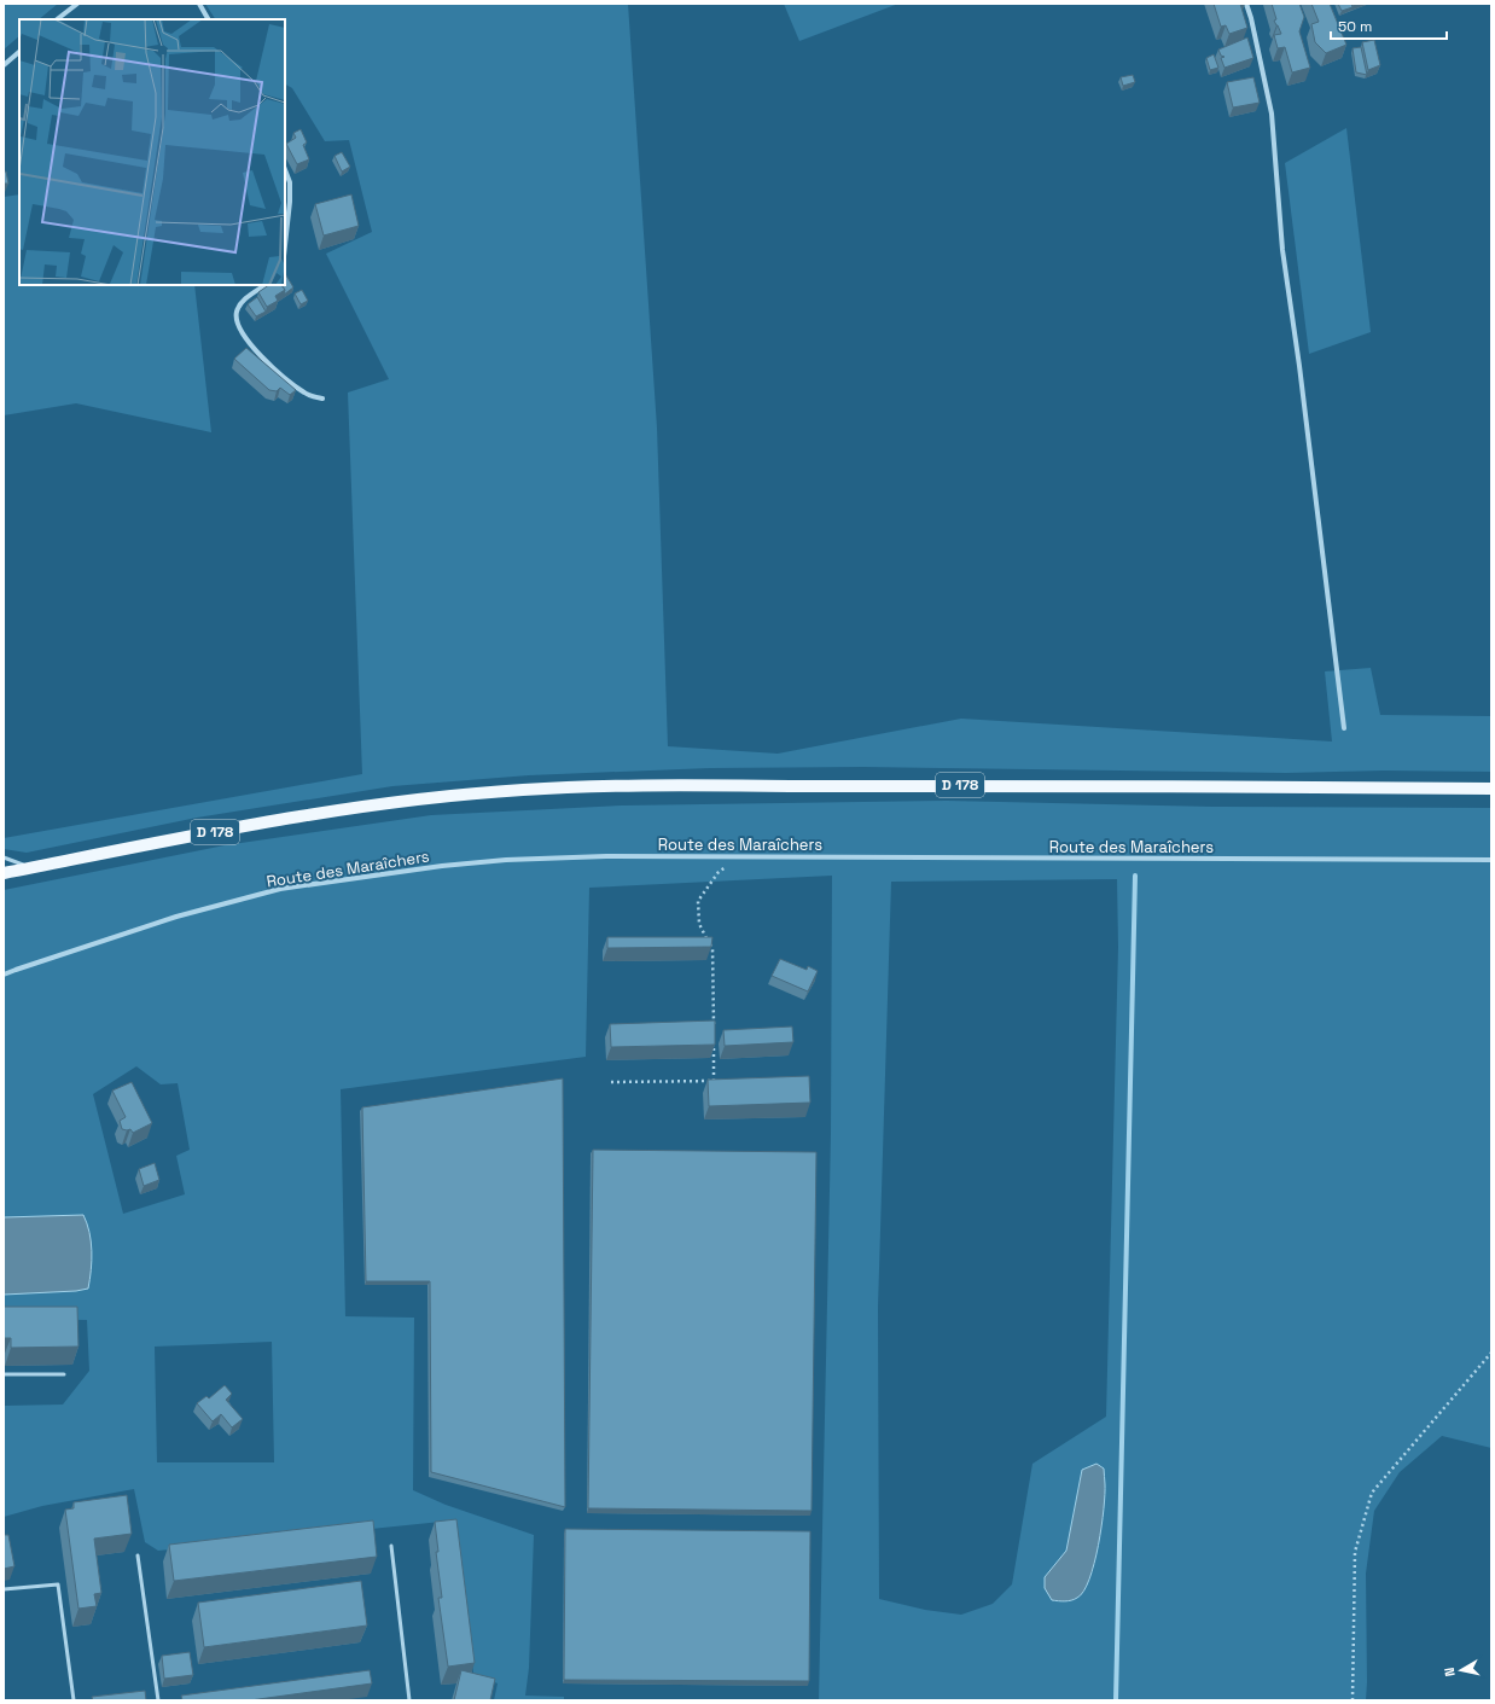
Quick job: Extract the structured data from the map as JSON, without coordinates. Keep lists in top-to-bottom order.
{
  "streets": {
    "main road": ["D 178"],
    "street": ["Route des Maraîchers"]
  },
  "scale_bar": "50 m",
  "north": "left"
}
